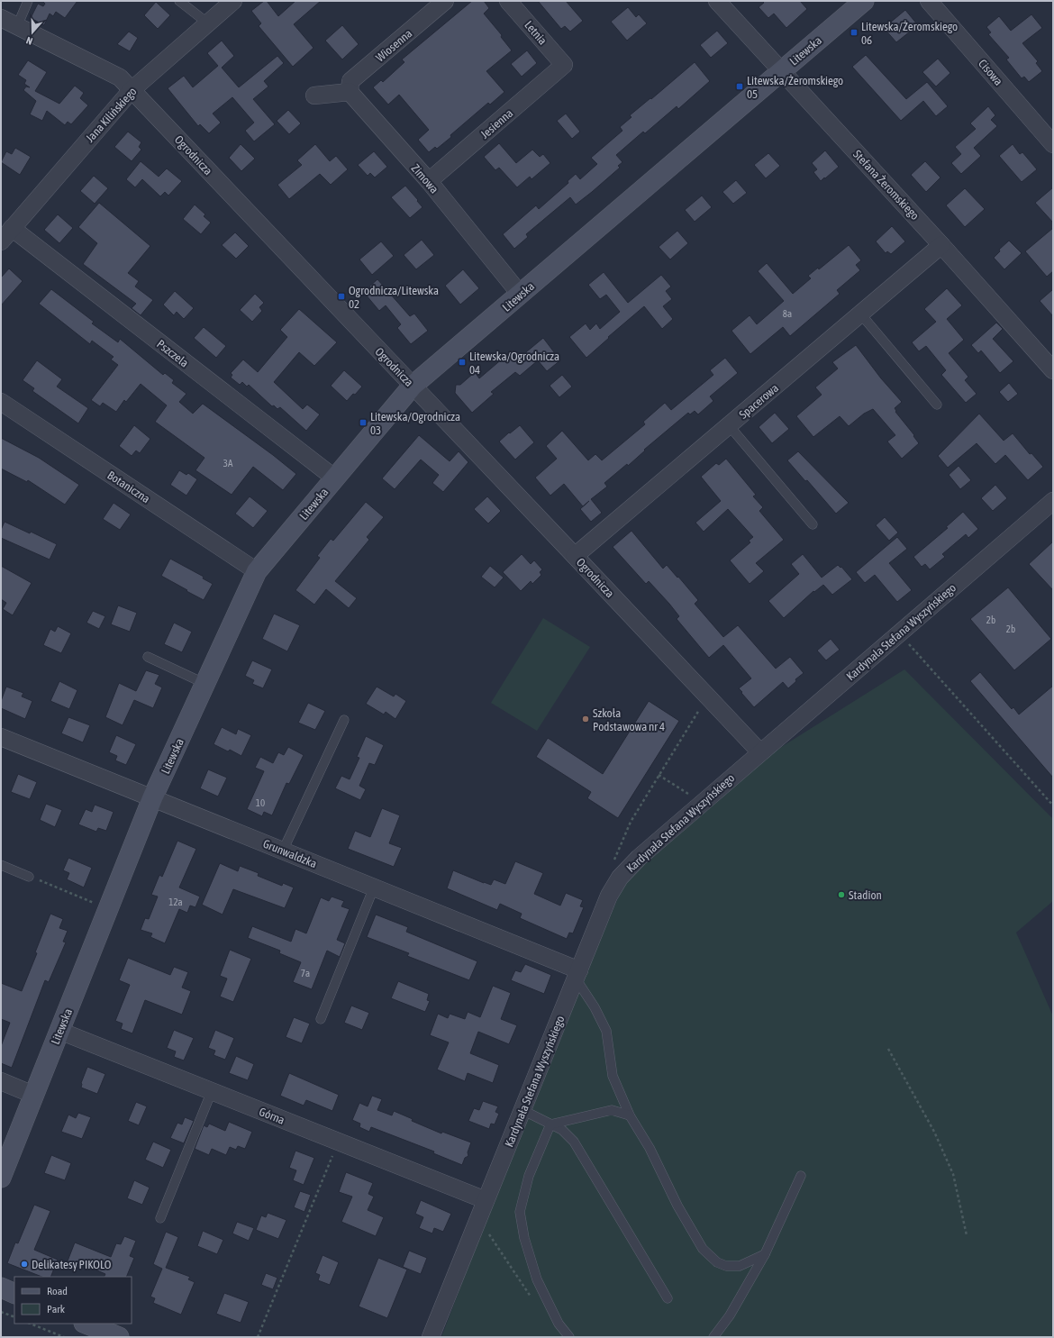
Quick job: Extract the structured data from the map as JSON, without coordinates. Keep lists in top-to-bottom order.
{
  "streets": {
    "main road": ["Litewska"],
    "street": [
      "Letnia",
      "Wiosenna",
      "Cisowa",
      "Jana Kilińskiego",
      "Jesienna",
      "Ogrodnicza",
      "Zimowa",
      "Stefana Żeromskiego",
      "Pszczela",
      "Spacerowa",
      "Botaniczna",
      "Kardynała Stefana Wyszyńskiego",
      "Grunwaldzka",
      "Górna"
    ]
  },
  "crossings": [
    ["Letnia", "Jesienna"],
    ["Wiosenna", "Zimowa"],
    ["Litewska", "Ogrodnicza"],
    ["Litewska", "Zimowa"],
    ["Litewska", "Stefana Żeromskiego"],
    ["Litewska", "Pszczela"],
    ["Litewska", "Botaniczna"],
    ["Litewska", "Grunwaldzka"],
    ["Litewska", "Górna"],
    ["Jana Kilińskiego", "Ogrodnicza"],
    ["Jana Kilińskiego", "Pszczela"],
    ["Jesienna", "Zimowa"],
    ["Ogrodnicza", "Spacerowa"],
    ["Ogrodnicza", "Kardynała Stefana Wyszyńskiego"],
    ["Stefana Żeromskiego", "Spacerowa"],
    ["Kardynała Stefana Wyszyńskiego", "Grunwaldzka"],
    ["Kardynała Stefana Wyszyńskiego", "Górna"]
  ],
  "places": {
    "transit": [
      "Litewska/Żeromskiego 06",
      "Litewska/Żeromskiego 05",
      "Ogrodnicza/Litewska 02",
      "Litewska/Ogrodnicza 04",
      "Litewska/Ogrodnicza 03"
    ],
    "other": ["Szkoła Podstawowa nr 4", "Stadion", "Delikatesy PIKOLO"]
  },
  "house_numbers": [
    "8a",
    "3A",
    "2b",
    "2b",
    "10",
    "12a",
    "7a"
  ],
  "legend": ["Road", "Park"],
  "north": "bottom"
}
